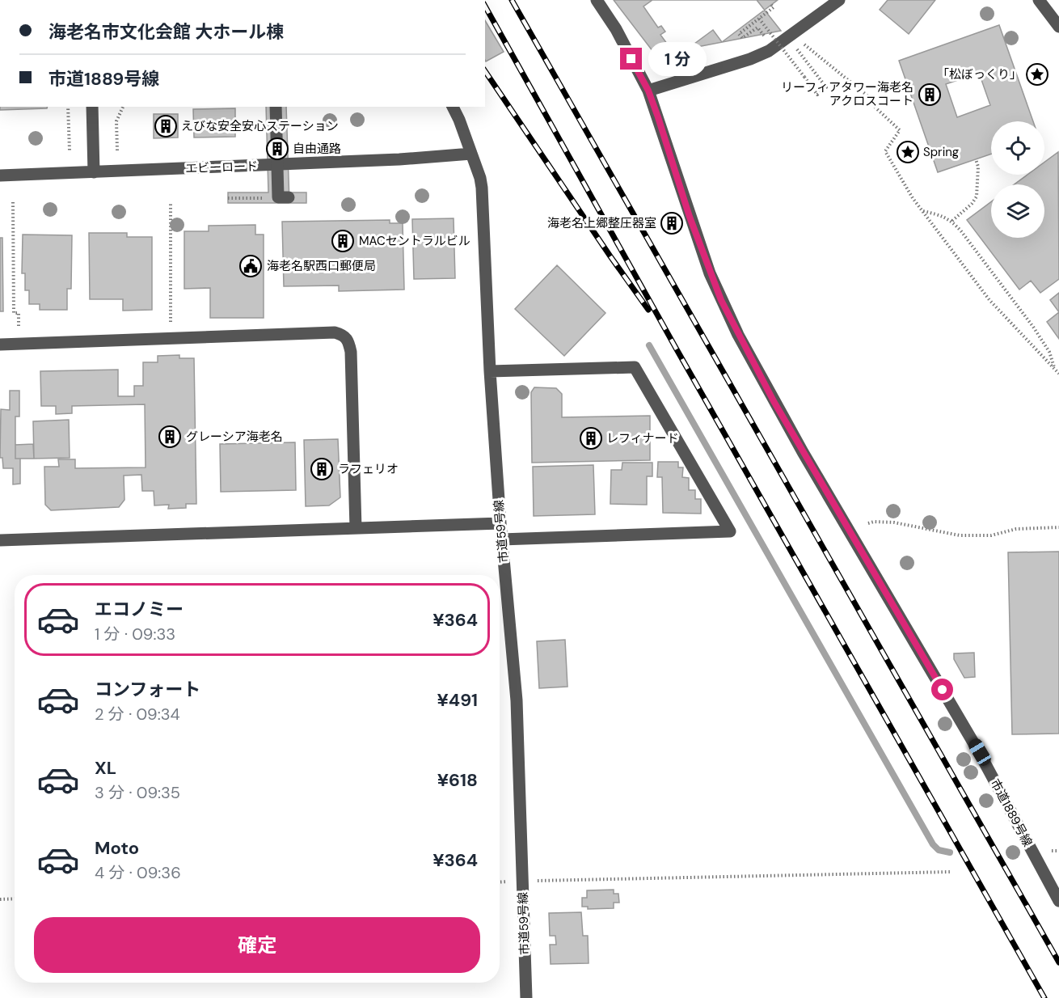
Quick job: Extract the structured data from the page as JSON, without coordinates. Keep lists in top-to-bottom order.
{
  "streets": {
    "street": ["エビーロード", "市道59号線", "市道1889号線"]
  },
  "crossings": [
    ["エビーロード", "市道59号線"]
  ],
  "places": {
    "place": ["「松ぼっくり」", "Spring"],
    "building": [
      "リーフィアタワー海老名 アクロスコート",
      "えびな安全安心ステーション",
      "自由通路",
      "海老名上郷整圧器室",
      "MACセントラルビル",
      "グレーシア海老名",
      "レフィナード",
      "ラフェリオ"
    ],
    "public building": ["海老名駅西口郵便局"]
  },
  "page": {
    "banner": ["海老名市文化会館 大ホール棟", "市道1889号線"],
    "bubble": "1 分",
    "list": [
      {
        "name": "エコノミー",
        "note": "1 分 · 09:33",
        "value": "¥364"
      },
      {
        "name": "コンフォート",
        "note": "2 分 · 09:34",
        "value": "¥491"
      },
      {
        "name": "XL",
        "note": "3 分 · 09:35",
        "value": "¥618"
      },
      {
        "name": "Moto",
        "note": "4 分 · 09:36",
        "value": "¥364"
      }
    ],
    "buttons": "確定"
  }
}
